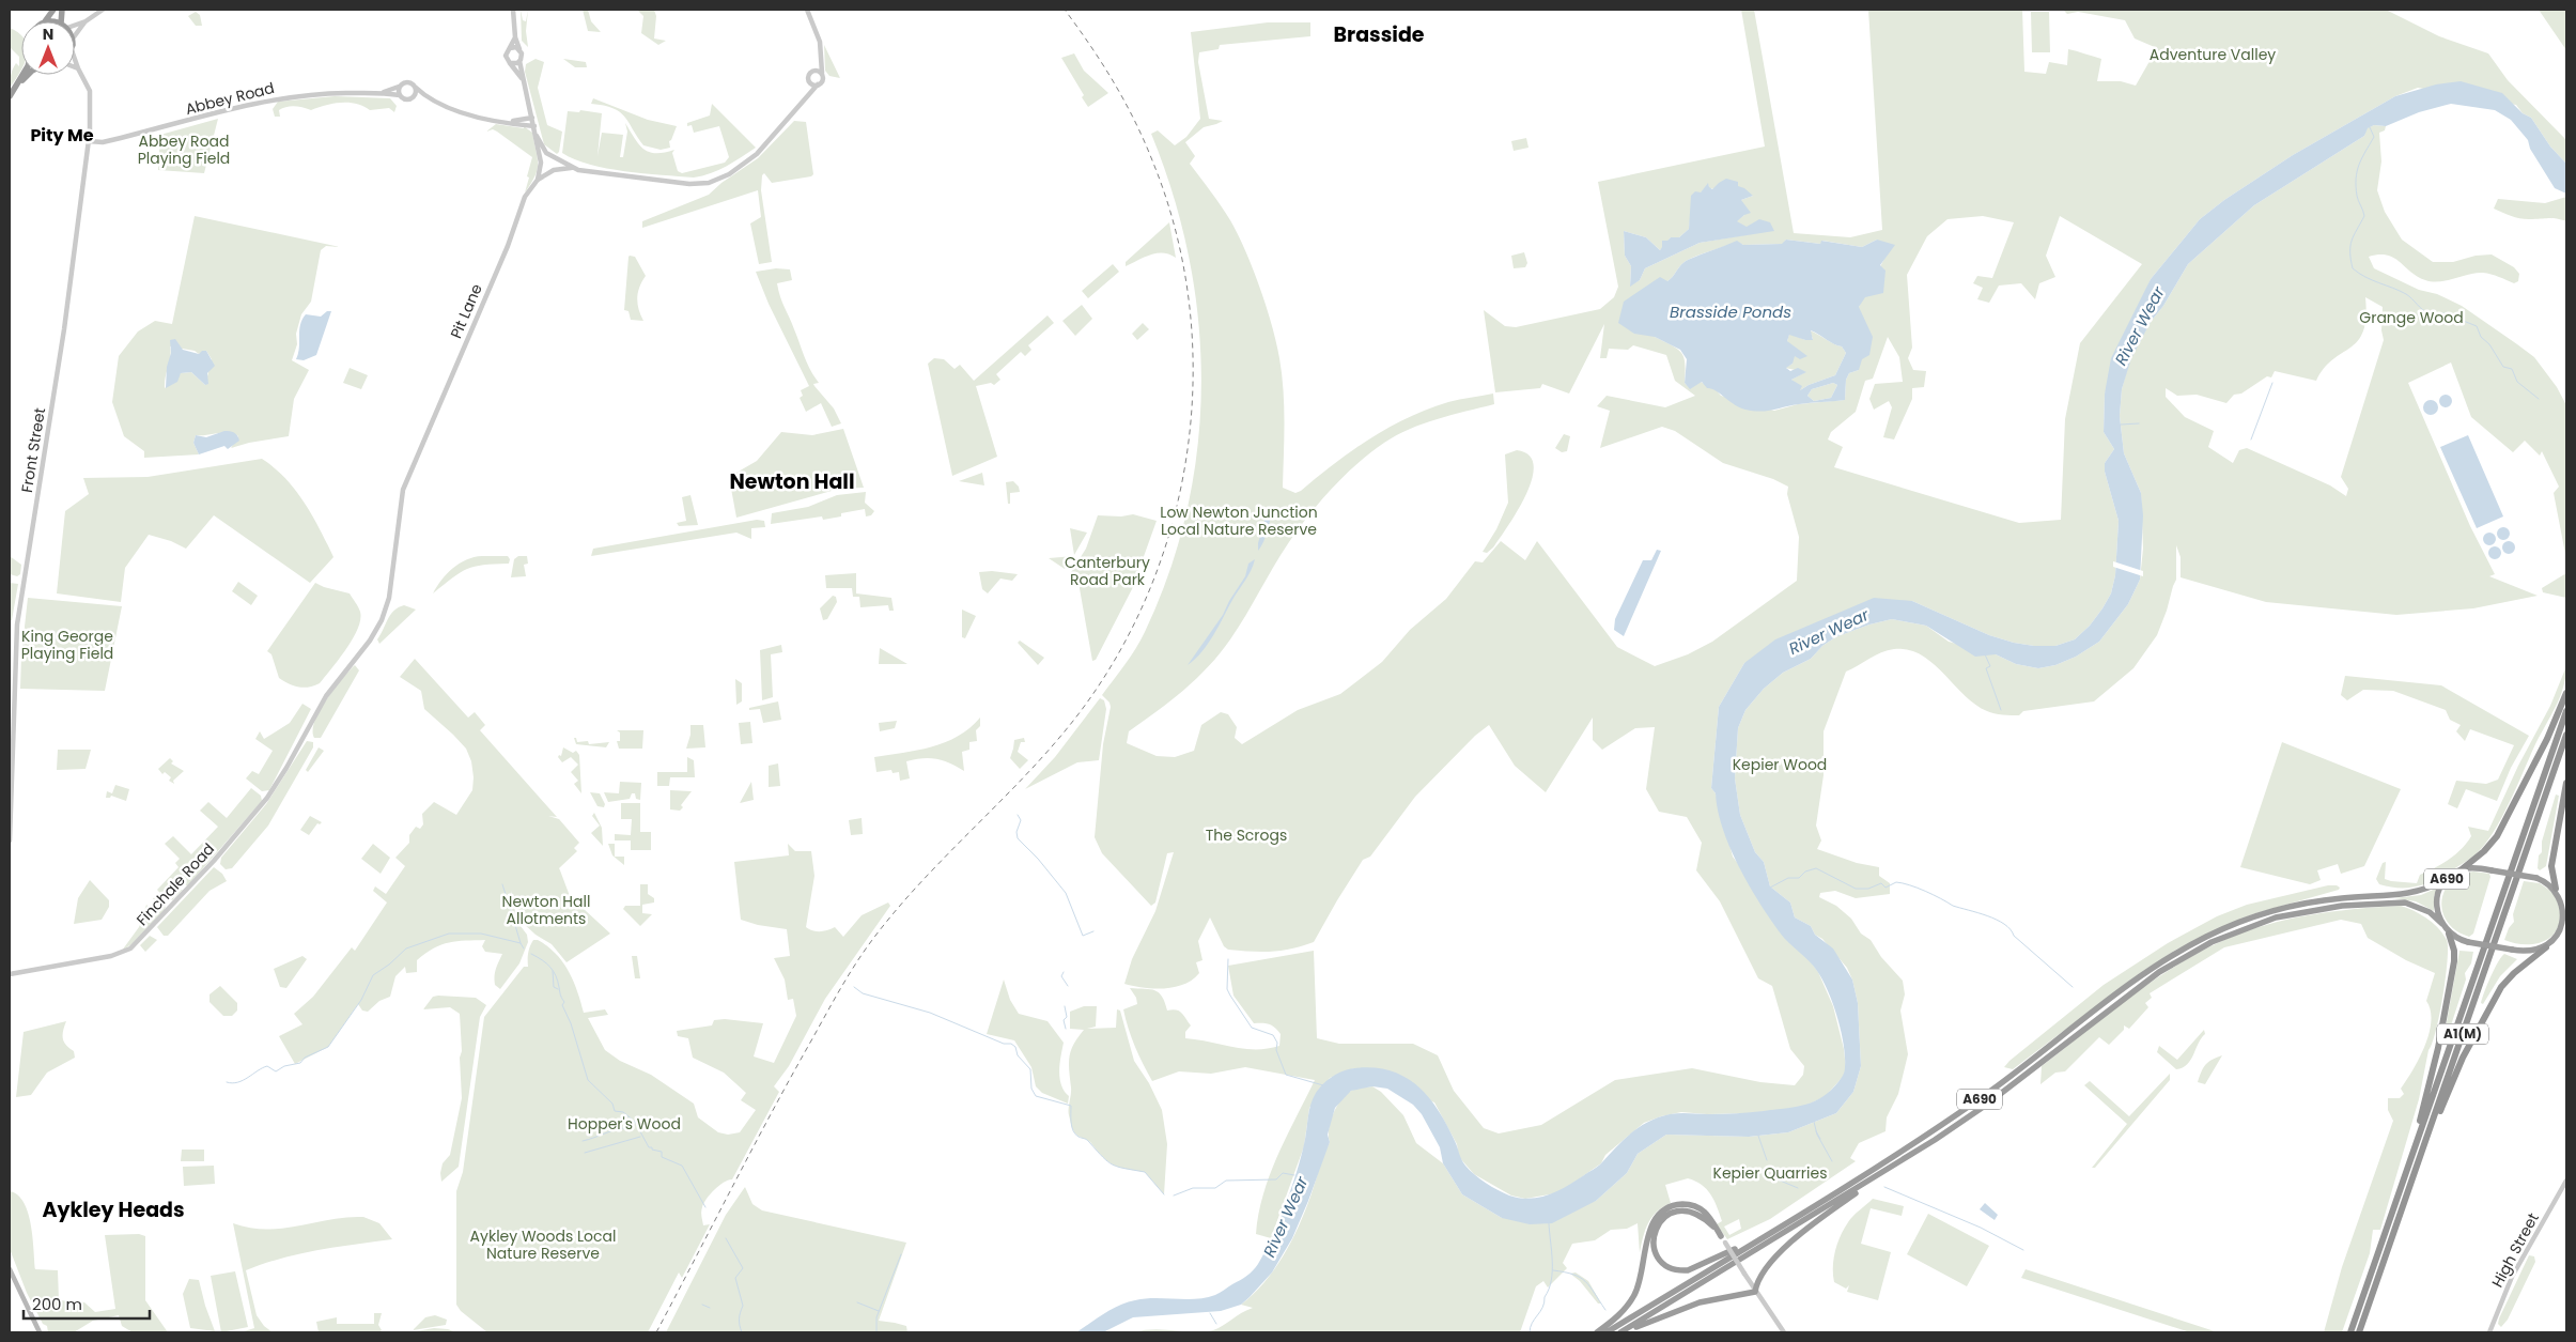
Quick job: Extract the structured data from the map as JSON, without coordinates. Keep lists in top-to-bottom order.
{
  "streets": {
    "highway": ["A690", "A1(M)"],
    "street": [
      "Abbey Road",
      "Pit Lane",
      "Front Street",
      "Finchale Road",
      "High Street"
    ]
  },
  "crossings": [
    ["Abbey Road", "Front Street"],
    ["Pit Lane", "Finchale Road"]
  ],
  "districts": [
    "Brasside",
    "Pity Me",
    "Newton Hall",
    "Aykley Heads"
  ],
  "water": ["Brasside Ponds", "River Wear"],
  "parks": [
    "Adventure Valley",
    "Abbey Road Playing Field",
    "Grange Wood",
    "Low Newton Junction Local Nature Reserve",
    "Canterbury Road Park",
    "King George Playing Field",
    "Kepier Wood",
    "The Scrogs",
    "Newton Hall Allotments",
    "Hopper's Wood",
    "Kepier Quarries",
    "Aykley Woods Local Nature Reserve"
  ],
  "scale_bar": "200 m",
  "north": "top"
}
